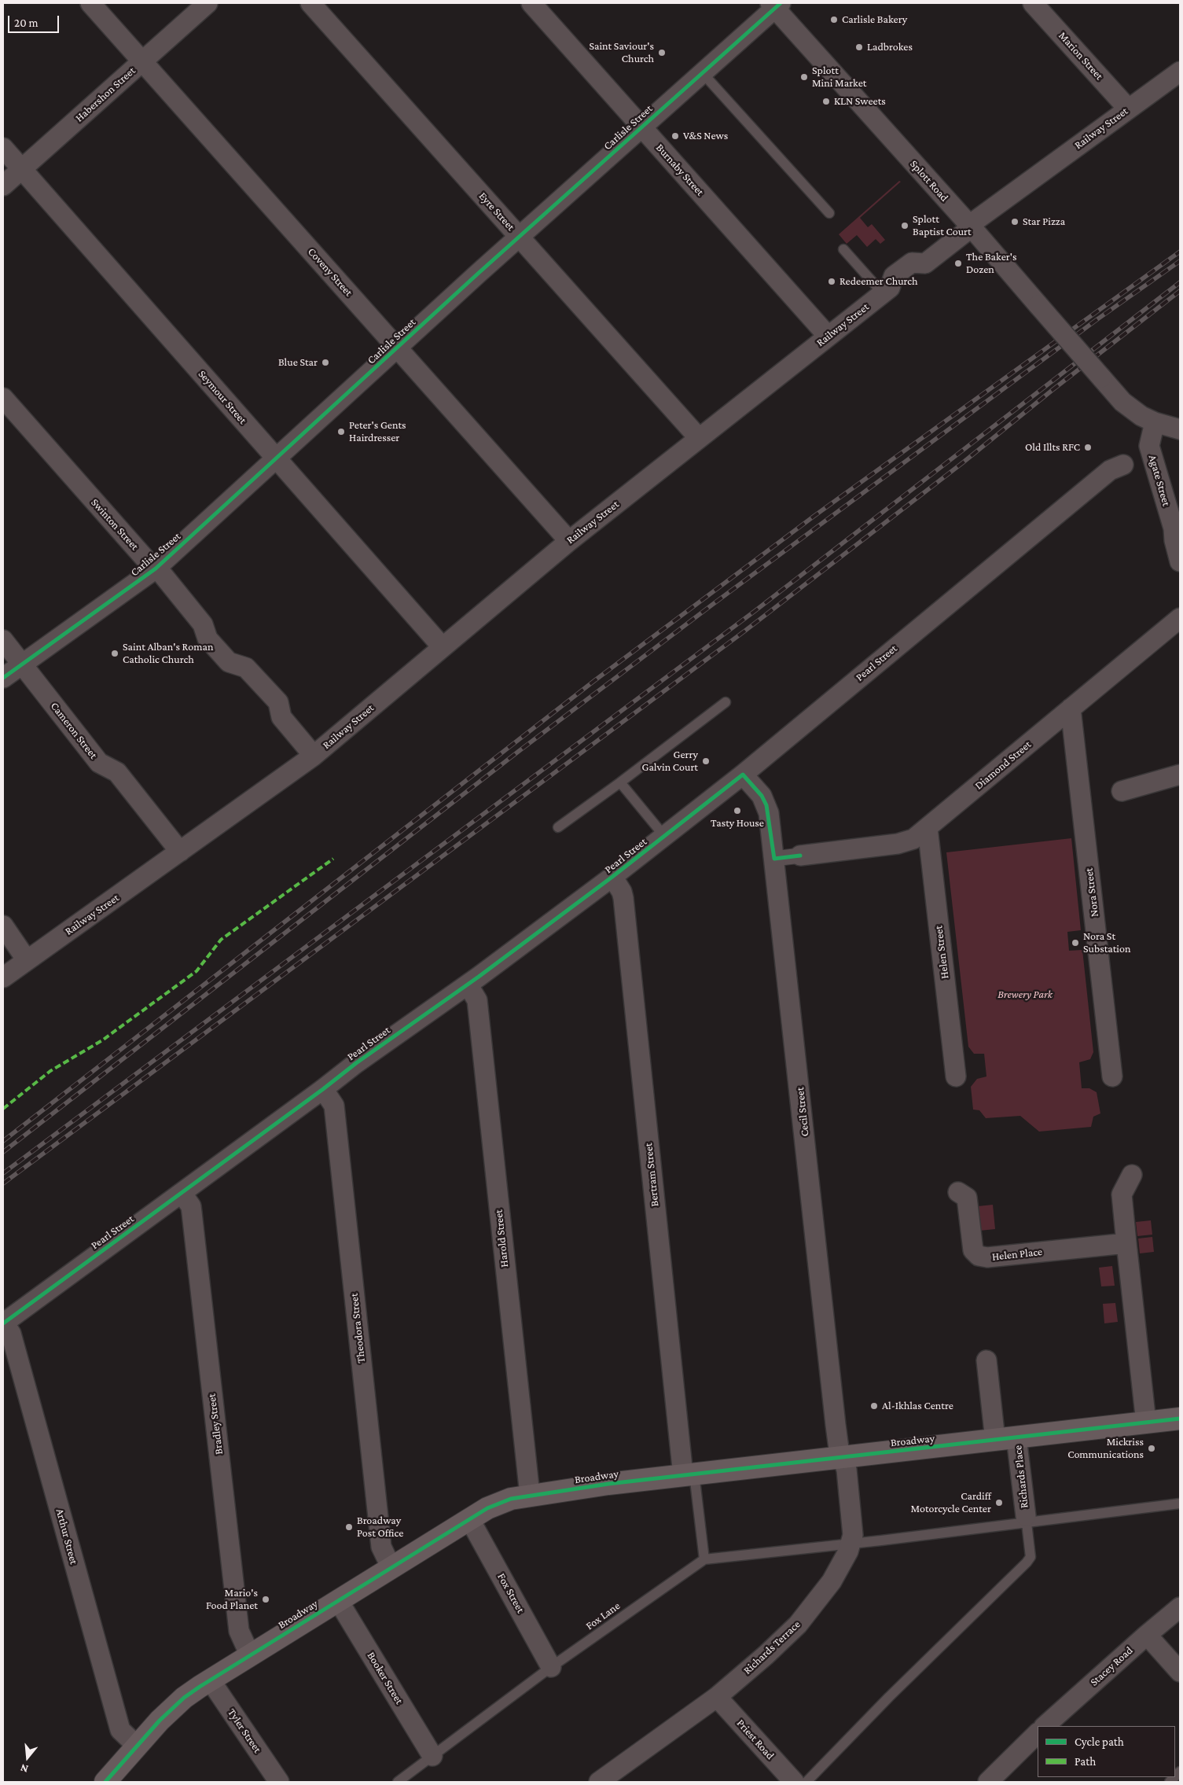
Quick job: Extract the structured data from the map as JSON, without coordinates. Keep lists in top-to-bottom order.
{
  "streets": {
    "main road": ["Broadway"],
    "street": [
      "Marion Street",
      "Habershon Street",
      "Carlisle Street",
      "Railway Street",
      "Burnaby Street",
      "Splott Road",
      "Eyre Street",
      "Coveny Street",
      "Seymour Street",
      "Agate Street",
      "Swinton Street",
      "Pearl Street",
      "Cameron Street",
      "Diamond Street",
      "Nora Street",
      "Helen Street",
      "Cecil Street",
      "Bertram Street",
      "Harold Street",
      "Helen Place",
      "Theodora Street",
      "Bradley Street",
      "Richards Place",
      "Arthur Street",
      "Fox Street",
      "Richards Terrace",
      "Stacey Road",
      "Booker Street",
      "Tyler Street",
      "Priest Road"
    ],
    "lane": ["Fox Lane"]
  },
  "crossings": [
    ["Marion Street", "Railway Street"],
    ["Habershon Street", "Coveny Street"],
    ["Habershon Street", "Seymour Street"],
    ["Carlisle Street", "Burnaby Street"],
    ["Carlisle Street", "Splott Road"],
    ["Carlisle Street", "Eyre Street"],
    ["Carlisle Street", "Coveny Street"],
    ["Carlisle Street", "Seymour Street"],
    ["Carlisle Street", "Swinton Street"],
    ["Carlisle Street", "Cameron Street"],
    ["Railway Street", "Burnaby Street"],
    ["Railway Street", "Splott Road"],
    ["Railway Street", "Eyre Street"],
    ["Railway Street", "Coveny Street"],
    ["Railway Street", "Seymour Street"],
    ["Railway Street", "Swinton Street"],
    ["Railway Street", "Cameron Street"],
    ["Splott Road", "Agate Street"],
    ["Pearl Street", "Cecil Street"],
    ["Pearl Street", "Bertram Street"],
    ["Pearl Street", "Harold Street"],
    ["Pearl Street", "Theodora Street"],
    ["Pearl Street", "Bradley Street"],
    ["Pearl Street", "Arthur Street"],
    ["Diamond Street", "Nora Street"],
    ["Diamond Street", "Helen Street"],
    ["Cecil Street", "Broadway"],
    ["Cecil Street", "Richards Terrace"],
    ["Bertram Street", "Broadway"],
    ["Harold Street", "Broadway"],
    ["Theodora Street", "Broadway"],
    ["Bradley Street", "Broadway"],
    ["Broadway", "Richards Place"],
    ["Broadway", "Arthur Street"],
    ["Broadway", "Fox Street"],
    ["Broadway", "Richards Terrace"],
    ["Broadway", "Booker Street"],
    ["Broadway", "Tyler Street"],
    ["Richards Place", "Fox Lane"],
    ["Fox Street", "Fox Lane"],
    ["Fox Lane", "Richards Terrace"],
    ["Fox Lane", "Booker Street"],
    ["Richards Terrace", "Priest Road"]
  ],
  "parks": ["Brewery Park"],
  "places": [
    "Carlisle Bakery",
    "Ladbrokes",
    "Saint Saviour's Church",
    "Splott Mini Market",
    "KLN Sweets",
    "V&S News",
    "Star Pizza",
    "Splott Baptist Court",
    "The Baker's Dozen",
    "Redeemer Church",
    "Blue Star",
    "Peter's Gents Hairdresser",
    "Old Illts RFC",
    "Saint Alban's Roman Catholic Church",
    "Gerry Galvin Court",
    "Tasty House",
    "Nora St Substation",
    "Al-Ikhlas Centre",
    "Mickriss Communications",
    "Cardiff Motorcycle Center",
    "Broadway Post Office",
    "Mario's Food Planet"
  ],
  "legend": ["Cycle path", "Path"],
  "scale_bar": "20 m",
  "north": "bottom"
}
